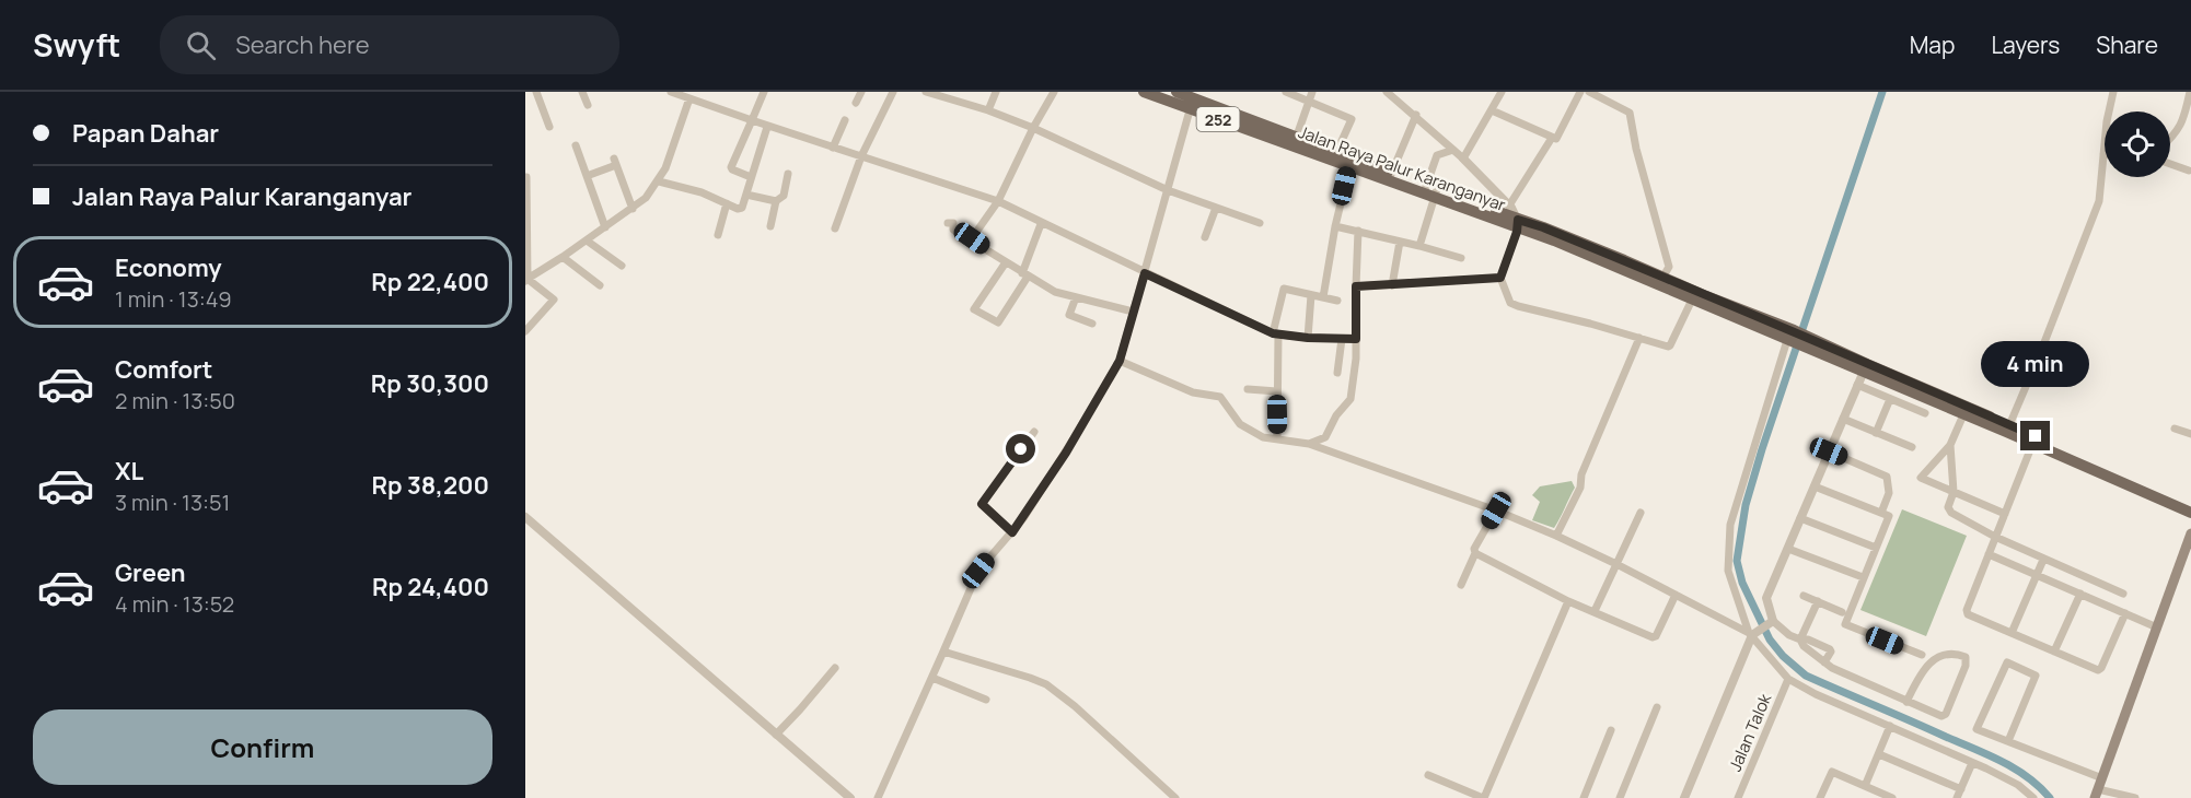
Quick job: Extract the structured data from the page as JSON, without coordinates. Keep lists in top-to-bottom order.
{
  "streets": {
    "main road": ["252", "Jalan Raya Palur Karanganyar"],
    "street": ["Jalan Talok"]
  },
  "page": {
    "header": "Swyft",
    "search": "Search here",
    "nav": ["Map", "Layers", "Share"],
    "banner": ["Papan Dahar", "Jalan Raya Palur Karanganyar"],
    "list": [
      {
        "name": "Economy",
        "note": "1 min · 13:49",
        "value": "Rp 22,400"
      },
      {
        "name": "Comfort",
        "note": "2 min · 13:50",
        "value": "Rp 30,300"
      },
      {
        "name": "XL",
        "note": "3 min · 13:51",
        "value": "Rp 38,200"
      },
      {
        "name": "Green",
        "note": "4 min · 13:52",
        "value": "Rp 24,400"
      }
    ],
    "bubble": "4 min",
    "buttons": "Confirm"
  }
}
